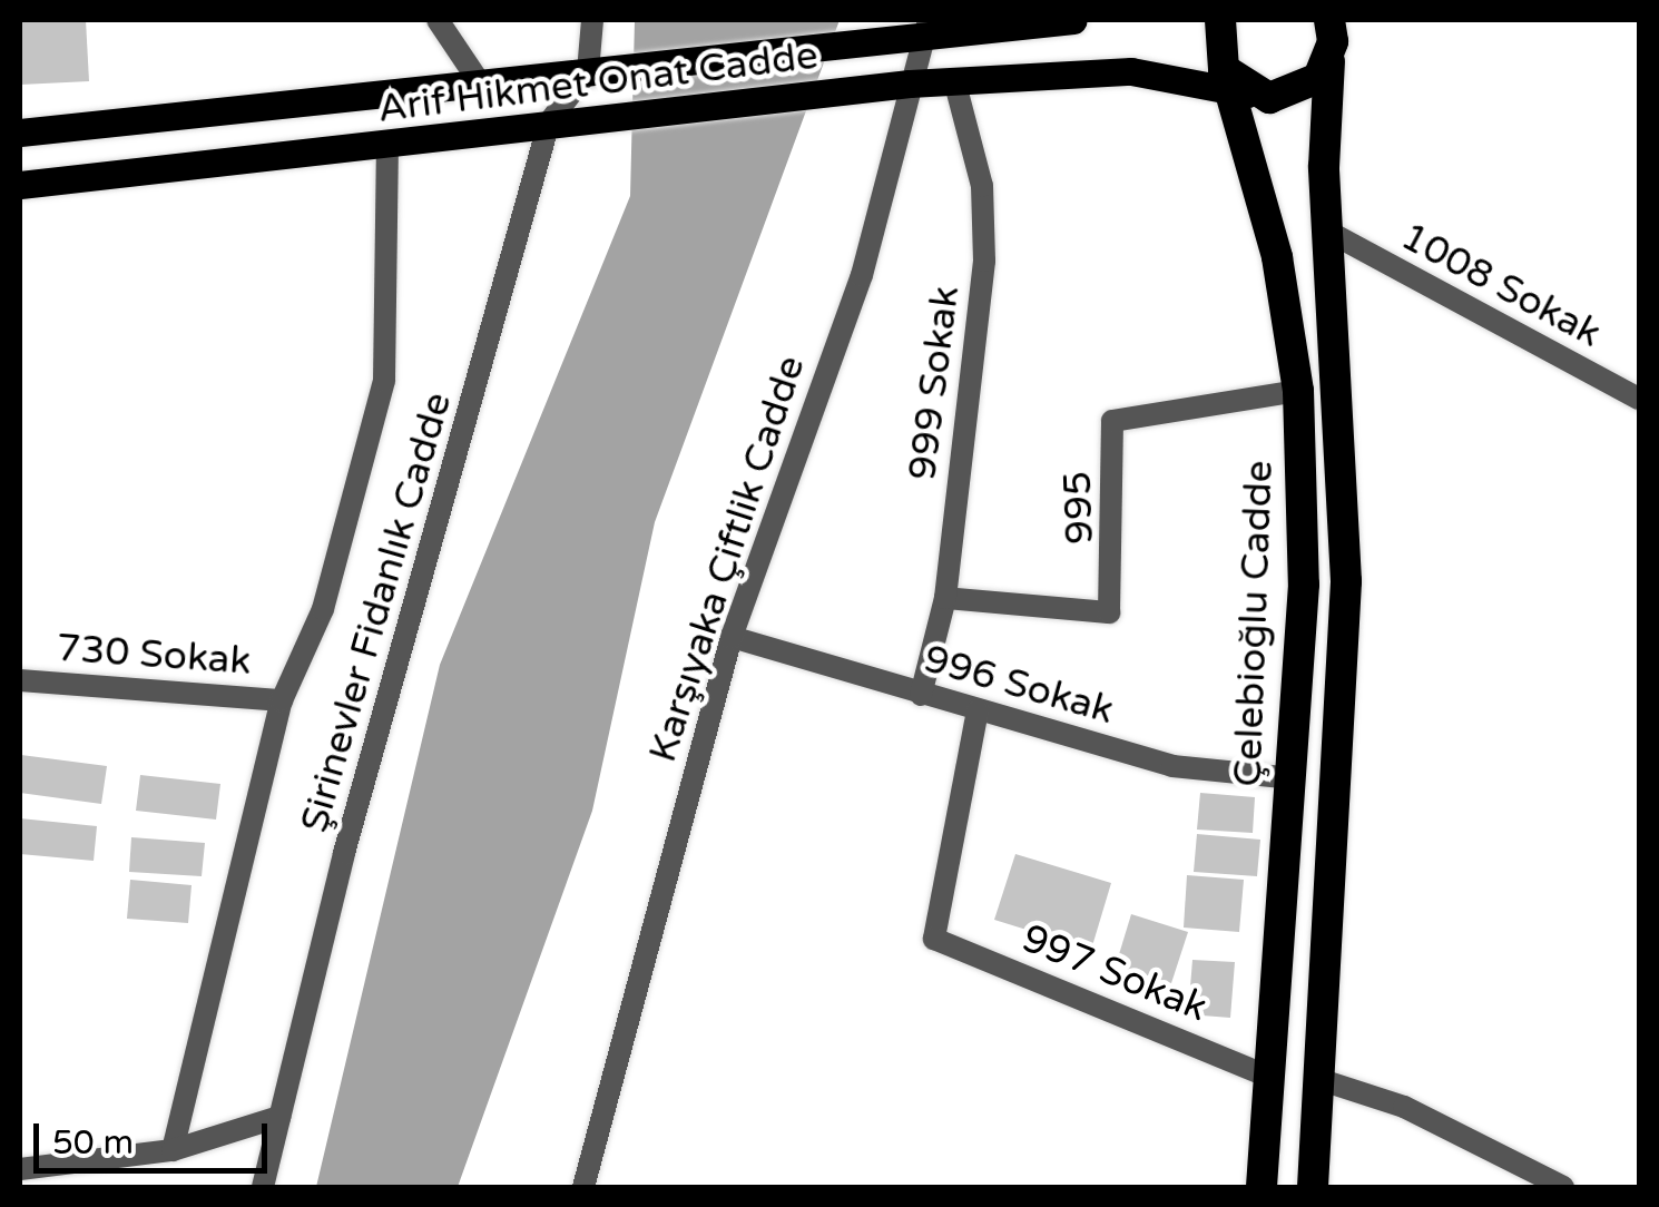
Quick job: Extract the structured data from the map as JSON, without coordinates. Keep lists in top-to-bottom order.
{
  "streets": {
    "highway": ["Çelebioğlu Cadde"],
    "main road": ["Arif Hikmet Onat Cadde"],
    "street": [
      "1008 Sokak",
      "999 Sokak",
      "995",
      "Karşıyaka Çiftlik Cadde",
      "Şirinevler Fidanlık Cadde",
      "730 Sokak",
      "996 Sokak",
      "997 Sokak"
    ]
  },
  "crossings": [
    ["Arif Hikmet Onat Cadde", "999 Sokak"],
    ["Arif Hikmet Onat Cadde", "Karşıyaka Çiftlik Cadde"],
    ["Arif Hikmet Onat Cadde", "Şirinevler Fidanlık Cadde"],
    ["Arif Hikmet Onat Cadde", "Çelebioğlu Cadde"],
    ["1008 Sokak", "Çelebioğlu Cadde"],
    ["999 Sokak", "995"],
    ["999 Sokak", "996 Sokak"],
    ["995", "Çelebioğlu Cadde"],
    ["Karşıyaka Çiftlik Cadde", "996 Sokak"],
    ["Çelebioğlu Cadde", "996 Sokak"],
    ["Çelebioğlu Cadde", "997 Sokak"],
    ["996 Sokak", "997 Sokak"]
  ],
  "scale_bar": "50 m"
}
